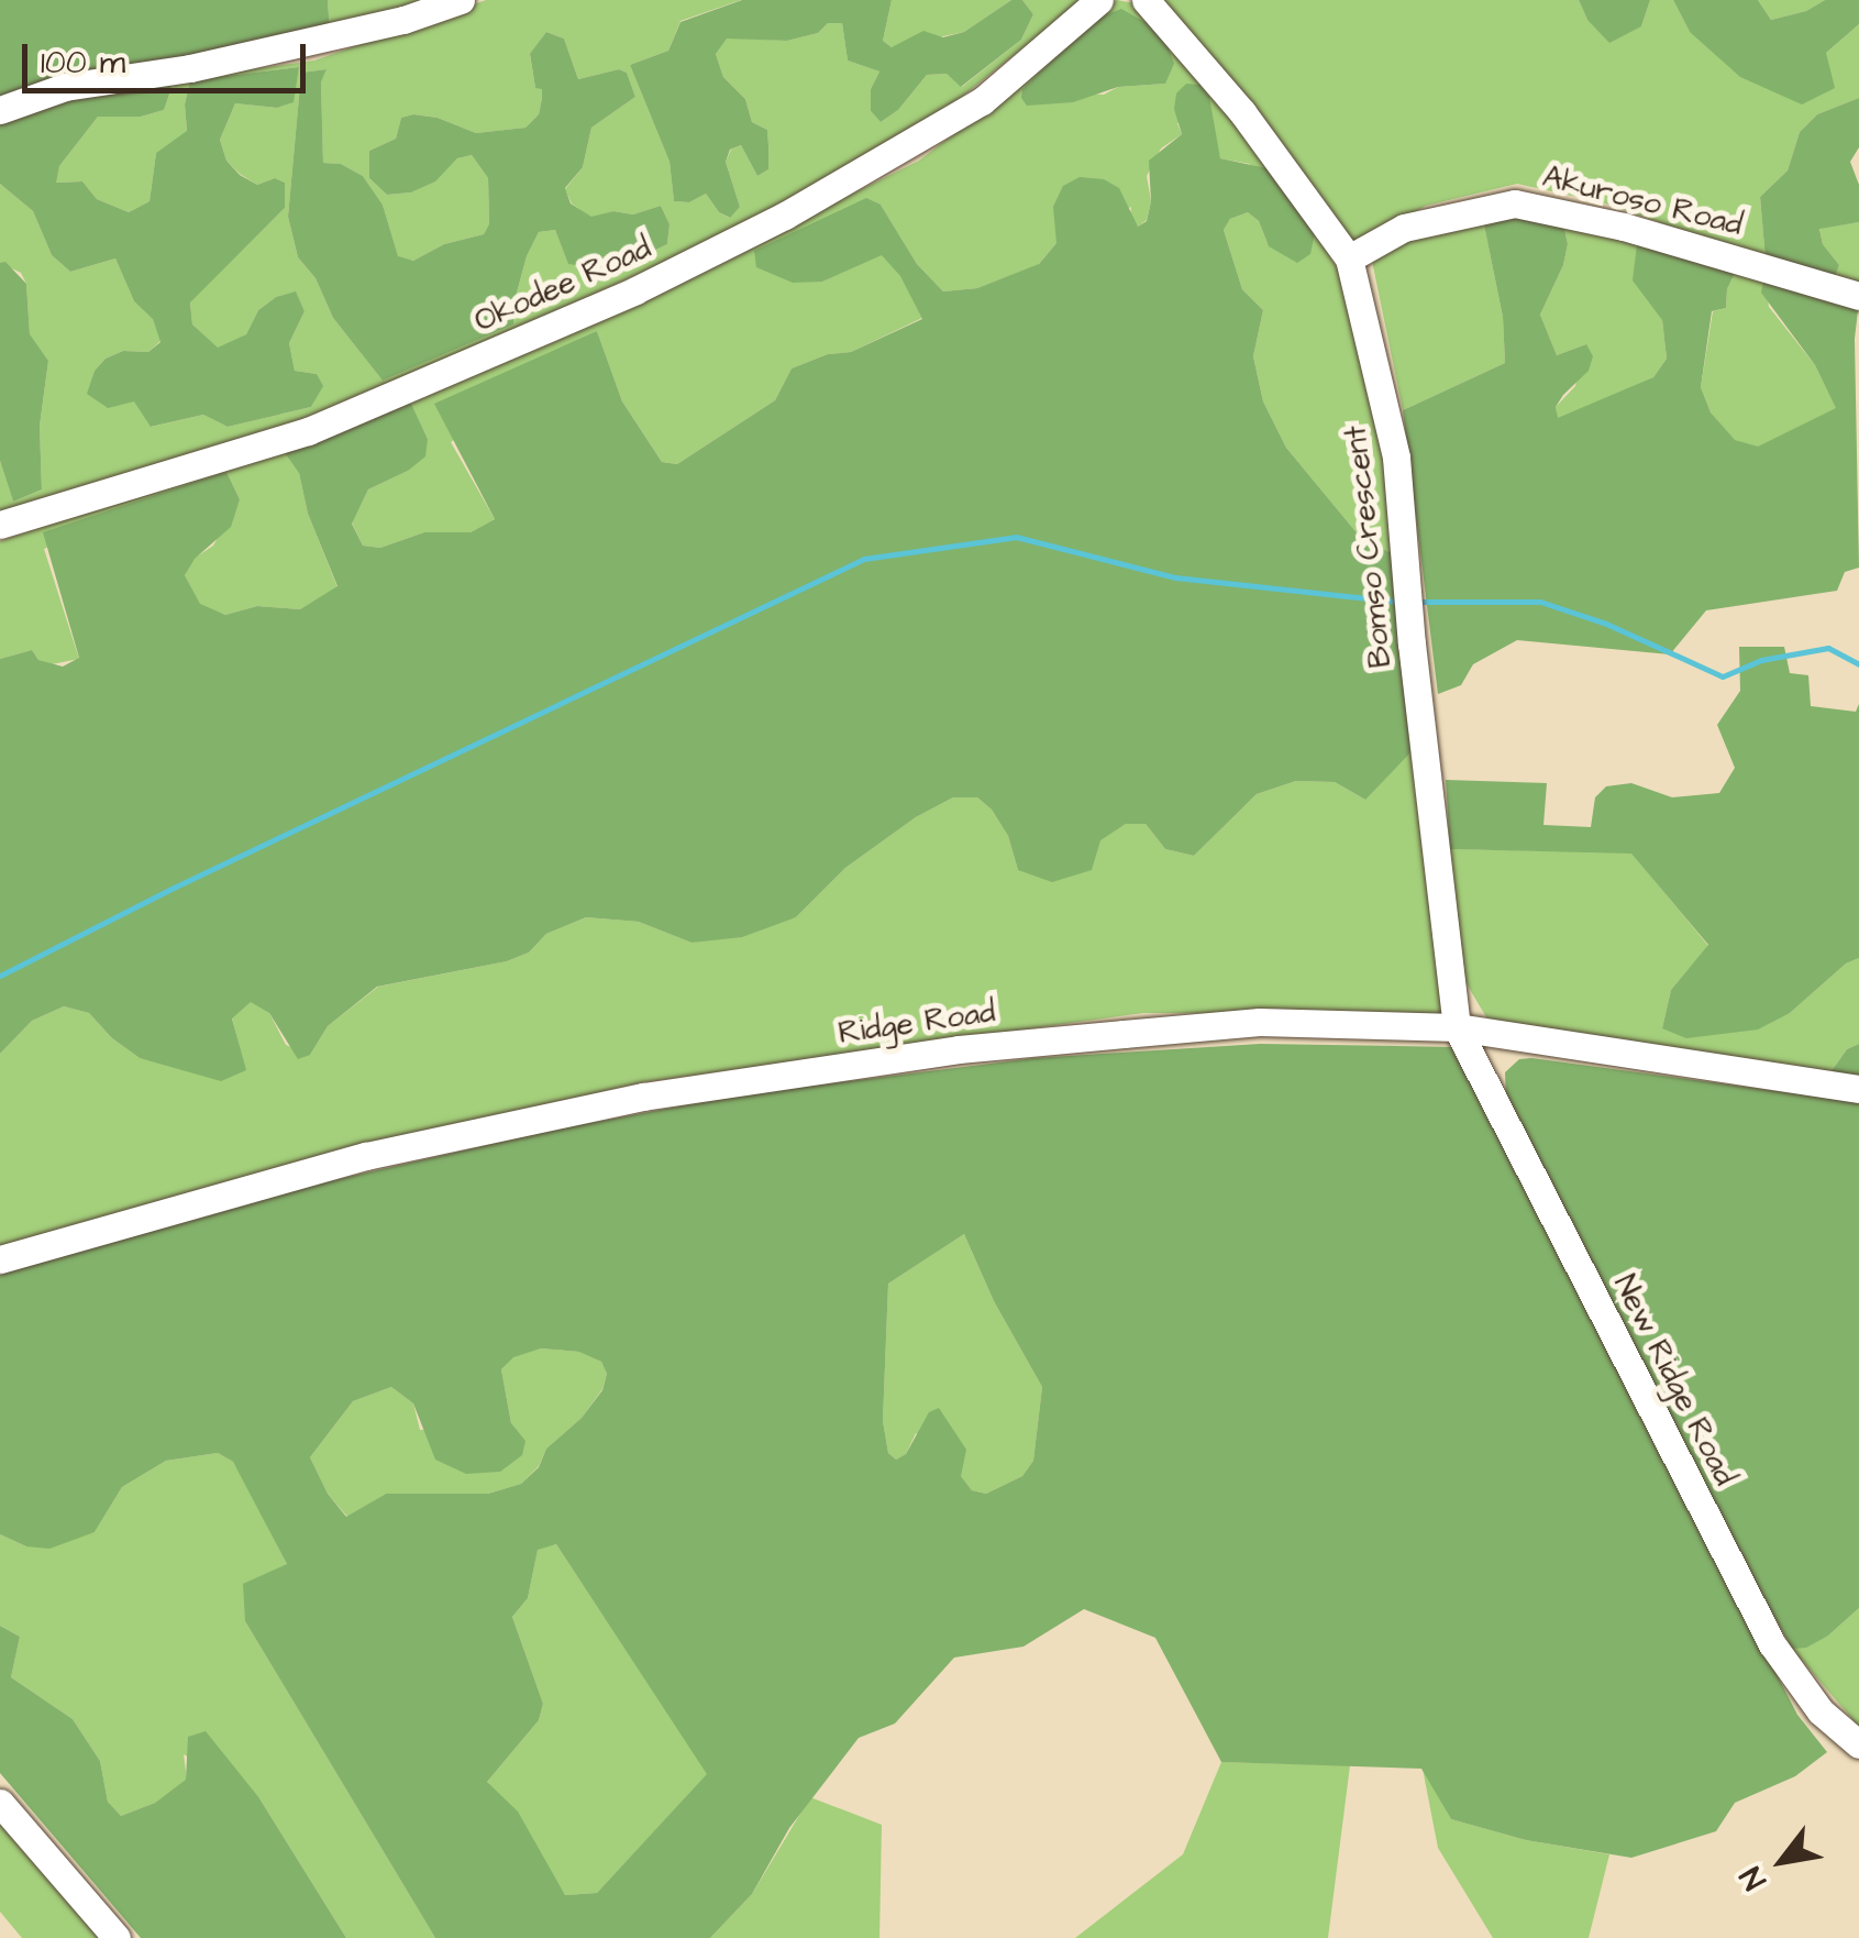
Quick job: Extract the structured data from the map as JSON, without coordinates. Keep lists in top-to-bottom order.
{
  "streets": {
    "street": [
      "Akuroso Road",
      "Okodee Road",
      "Bomso Crescent",
      "Ridge Road",
      "New Ridge Road"
    ]
  },
  "crossings": [
    ["Akuroso Road", "Bomso Crescent"],
    ["Bomso Crescent", "Ridge Road"],
    ["Bomso Crescent", "New Ridge Road"],
    ["Ridge Road", "New Ridge Road"]
  ],
  "scale_bar": "100 m",
  "north": "bottom left"
}
